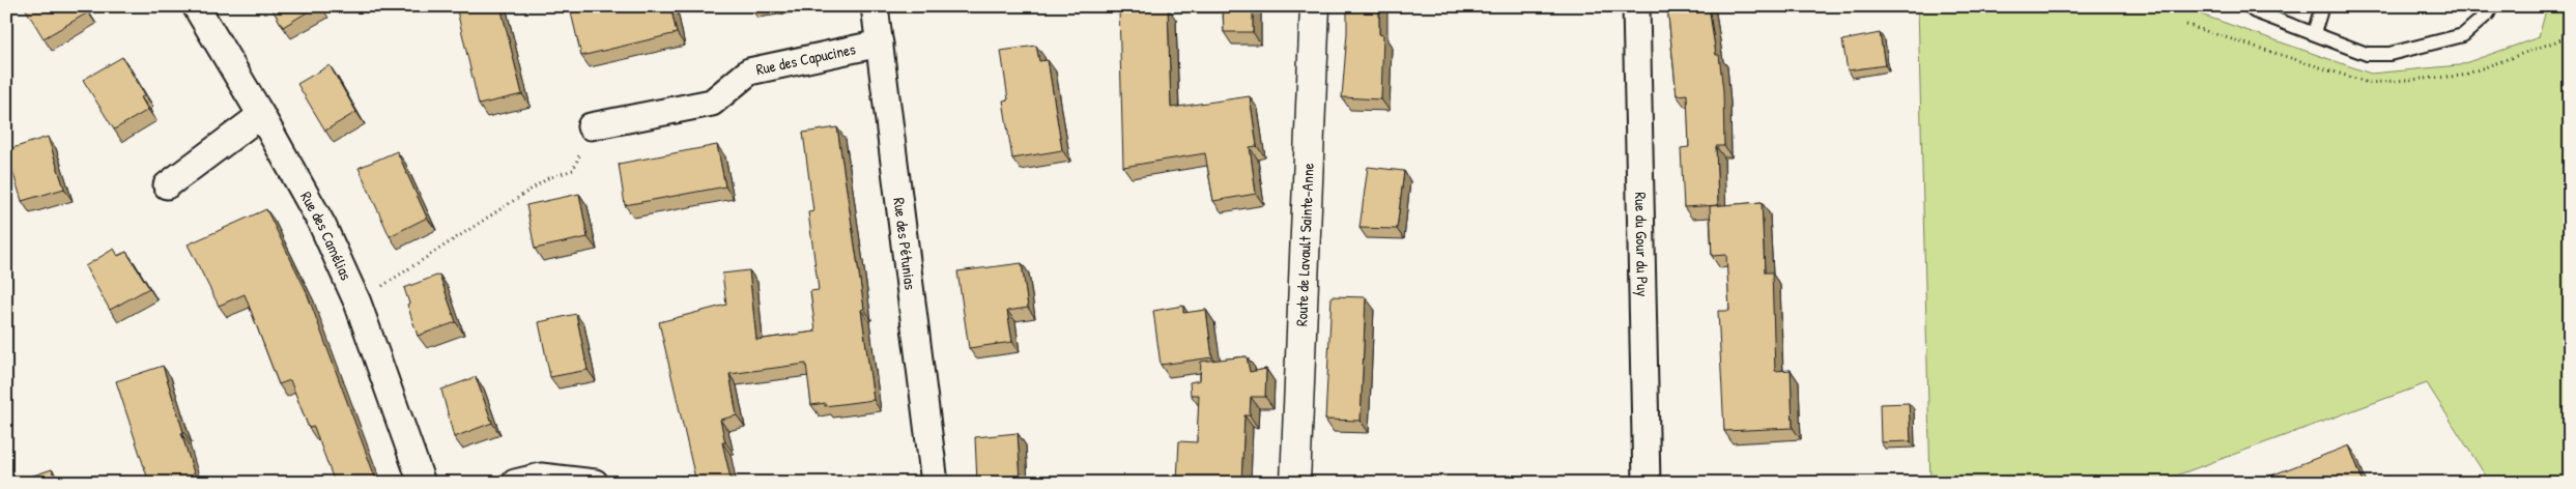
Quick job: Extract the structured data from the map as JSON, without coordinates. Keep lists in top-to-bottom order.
{
  "streets": {
    "street": [
      "Rue des Capucines",
      "Rue des Camélias",
      "Rue des Pétunias",
      "Route de Lavault Sainte-Anne",
      "Rue du Gour du Puy"
    ]
  },
  "crossings": [
    ["Rue des Capucines", "Rue des Pétunias"]
  ]
}
